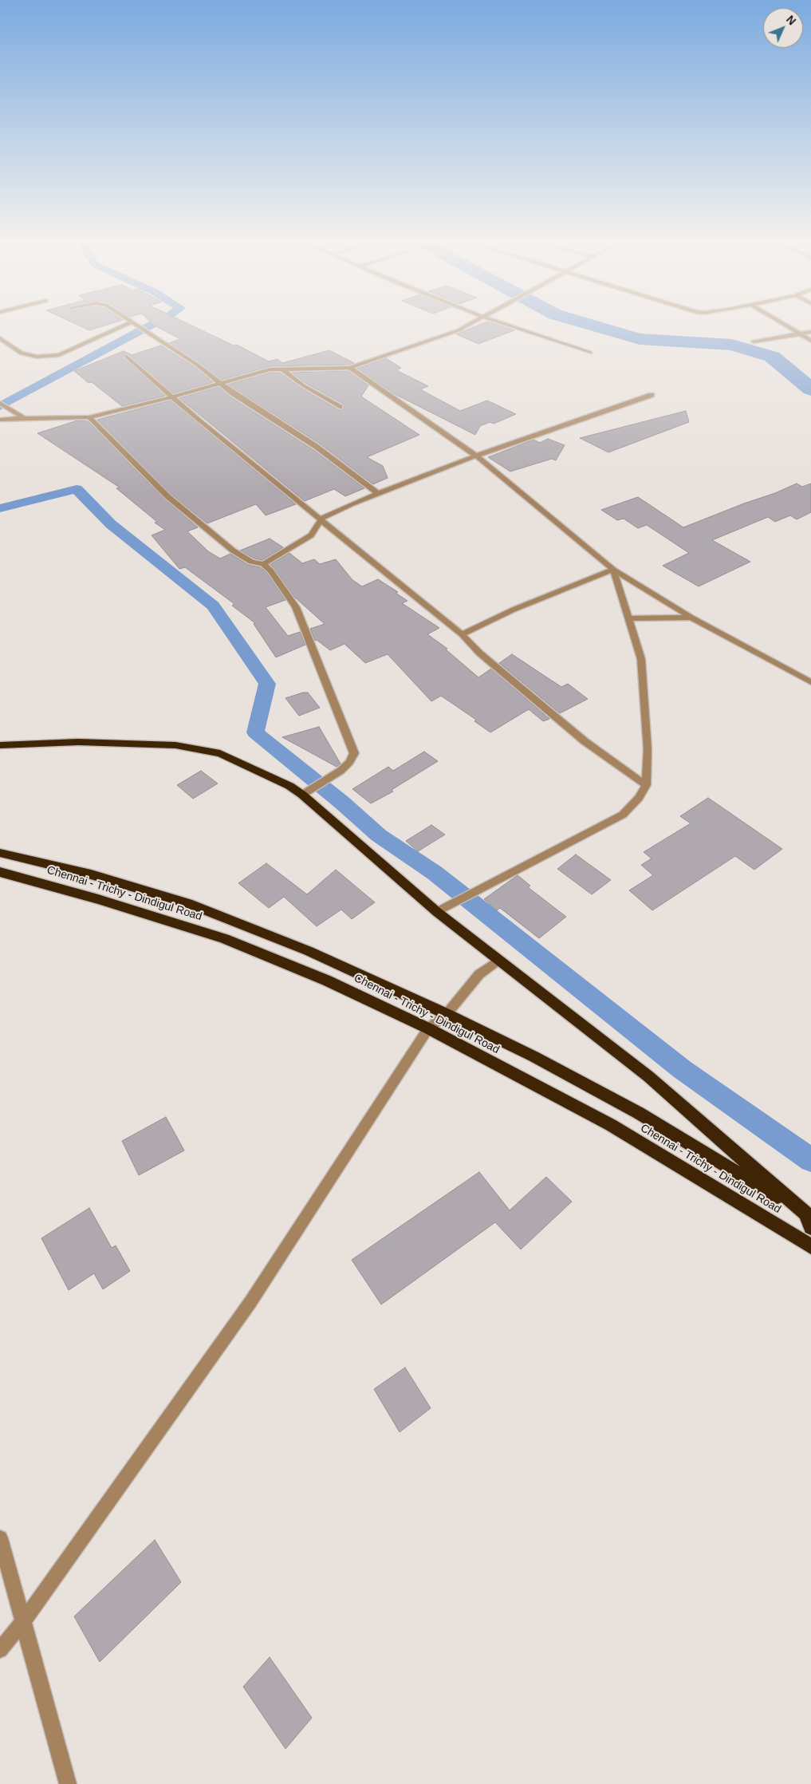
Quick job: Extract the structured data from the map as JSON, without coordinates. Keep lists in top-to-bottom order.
{
  "streets": {
    "highway": ["Chennai - Trichy - Dindigul Road"]
  },
  "north": "top right"
}
